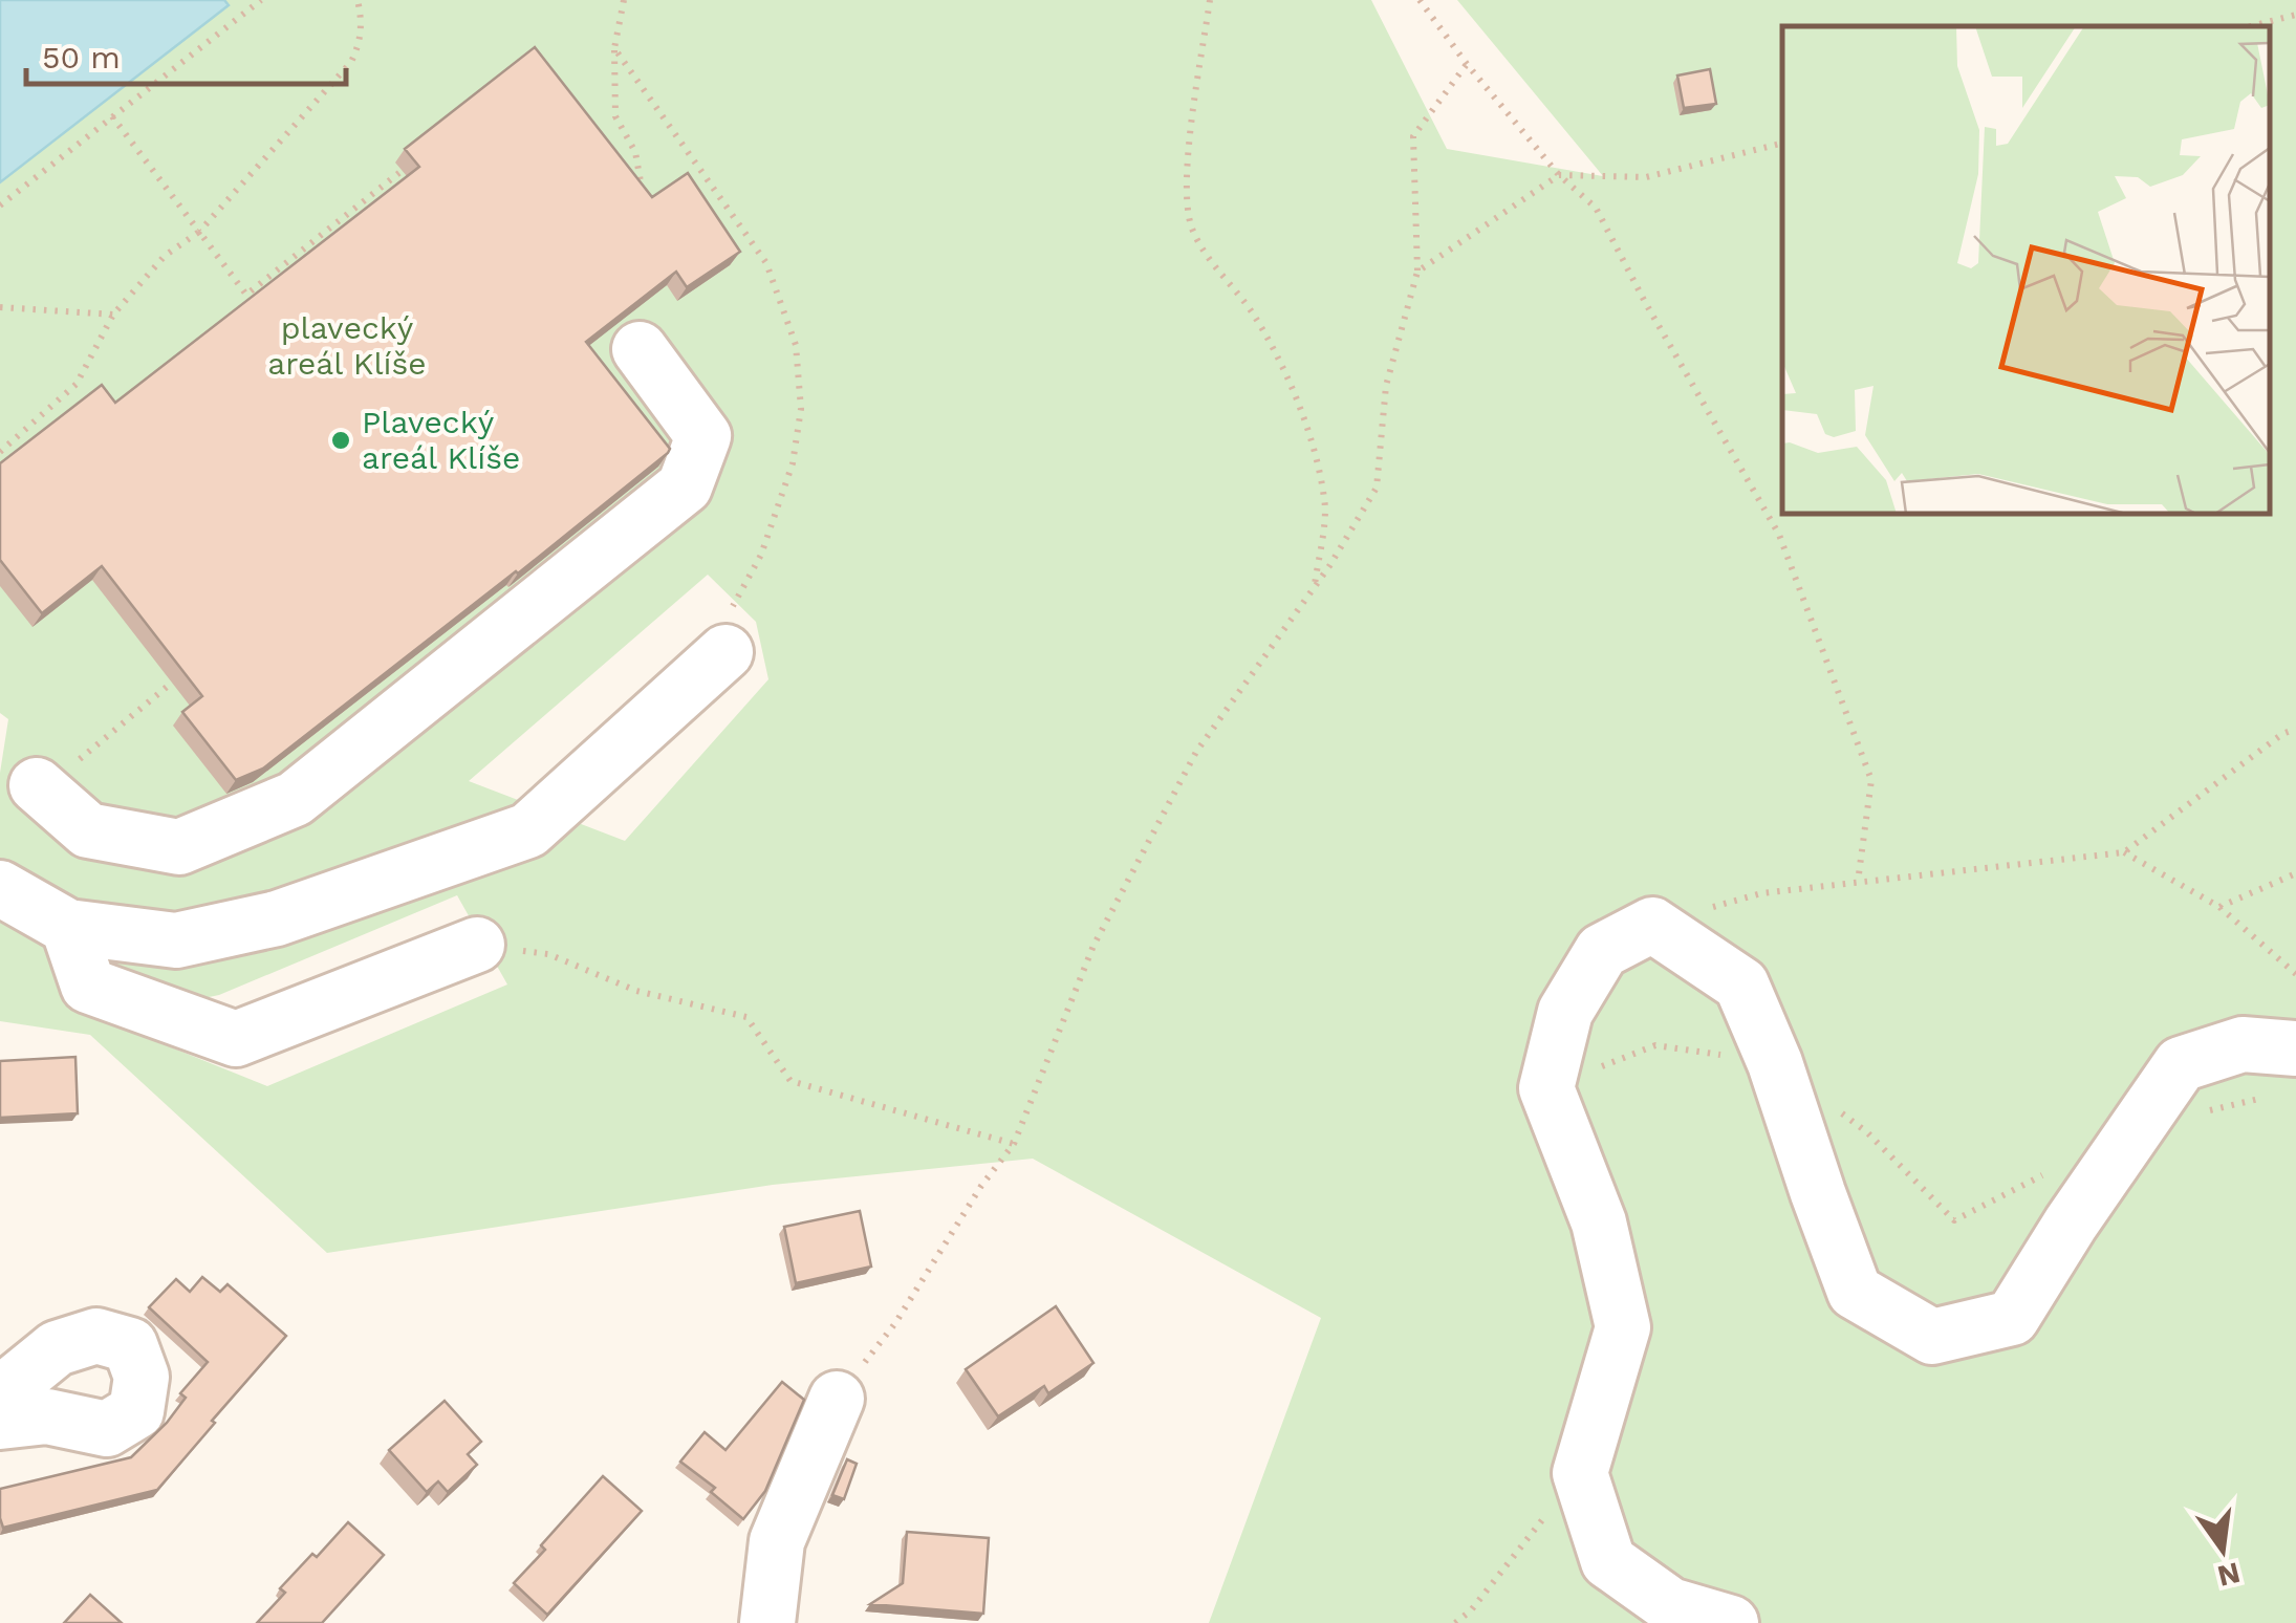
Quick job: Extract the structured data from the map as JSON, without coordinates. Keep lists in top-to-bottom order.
{
  "parks": ["plavecký areál Klíše"],
  "places": ["Plavecký areál Klíše"],
  "scale_bar": "50 m",
  "north": "bottom"
}
